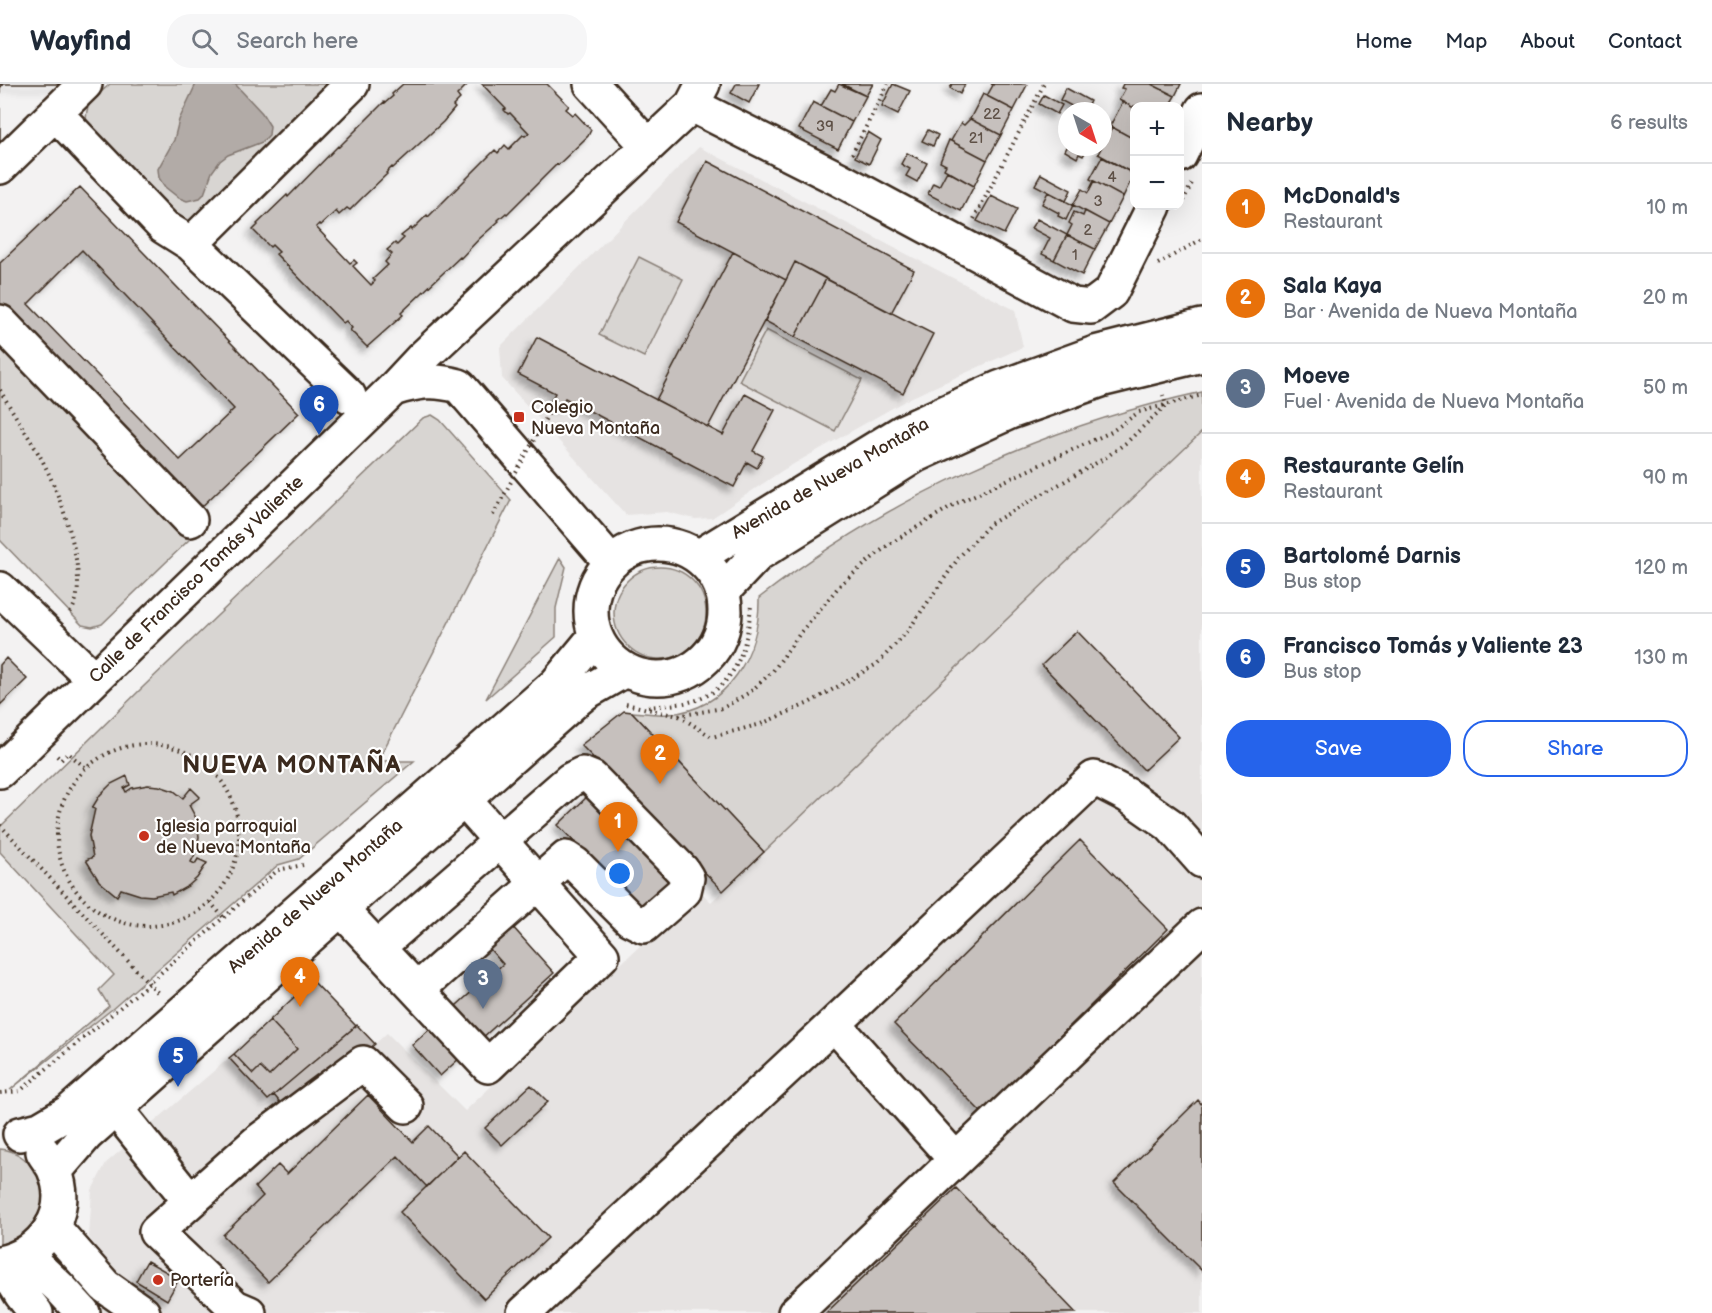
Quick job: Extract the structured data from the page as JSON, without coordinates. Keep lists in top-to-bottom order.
{
  "streets": {
    "street": ["Avenida de Nueva Montaña", "Calle de Francisco Tomás y Valiente"]
  },
  "districts": ["NUEVA MONTAÑA"],
  "places": {
    "transit": ["Colegio Nueva Montaña"],
    "other": ["Iglesia parroquial de Nueva Montaña", "Portería"]
  },
  "house_numbers": [
    "22",
    "39",
    "21",
    "4",
    "3",
    "2",
    "1"
  ],
  "north": "bottom right",
  "page": {
    "header": "Wayfind",
    "search": "Search here",
    "nav": [
      "Home",
      "Map",
      "About",
      "Contact"
    ],
    "heading": ["Nearby", "6 results"],
    "map_buttons": ["+", "−"],
    "list": [
      {
        "mark": "1",
        "name": "McDonald's",
        "note": "Restaurant",
        "value": "10 m"
      },
      {
        "mark": "2",
        "name": "Sala Kaya",
        "note": "Bar · Avenida de Nueva Montaña",
        "value": "20 m"
      },
      {
        "mark": "3",
        "name": "Moeve",
        "note": "Fuel · Avenida de Nueva Montaña",
        "value": "50 m"
      },
      {
        "mark": "4",
        "name": "Restaurante Gelín",
        "note": "Restaurant",
        "value": "90 m"
      },
      {
        "mark": "5",
        "name": "Bartolomé Darnis",
        "note": "Bus stop",
        "value": "120 m"
      },
      {
        "mark": "6",
        "name": "Francisco Tomás y Valiente 23",
        "note": "Bus stop",
        "value": "130 m"
      }
    ],
    "pins": [
      "6",
      "2",
      "1",
      "4",
      "3",
      "5"
    ],
    "buttons": ["Save", "Share"]
  }
}
